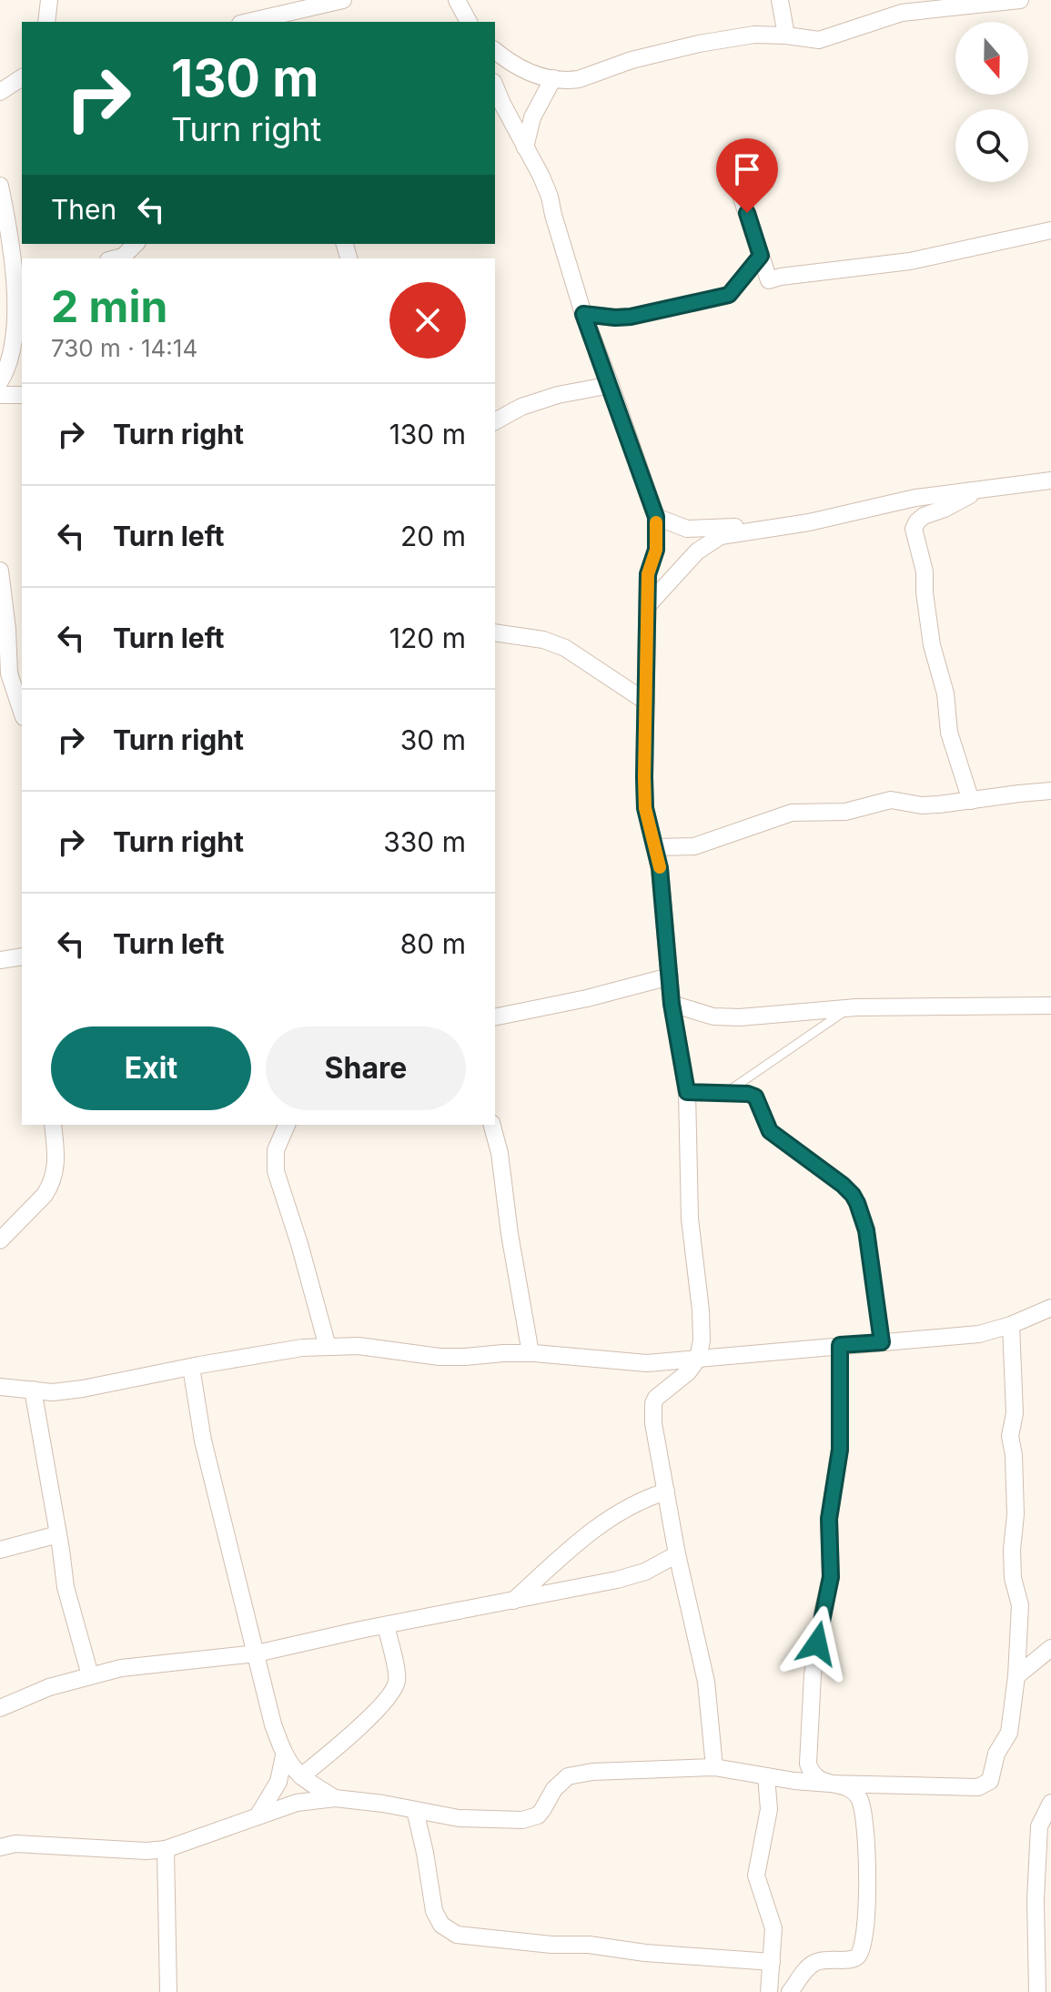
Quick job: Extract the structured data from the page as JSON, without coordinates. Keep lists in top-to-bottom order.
{
  "north": "bottom",
  "page": {
    "turn": ["130 m", "Turn right"],
    "then": "Then",
    "heading": ["2 min", "730 m · 14:14"],
    "list": [
      {
        "name": "Turn right",
        "value": "130 m"
      },
      {
        "name": "Turn left",
        "value": "20 m"
      },
      {
        "name": "Turn left",
        "value": "120 m"
      },
      {
        "name": "Turn right",
        "value": "30 m"
      },
      {
        "name": "Turn right",
        "value": "330 m"
      },
      {
        "name": "Turn left",
        "value": "80 m"
      }
    ],
    "buttons": ["Exit", "Share"]
  }
}
